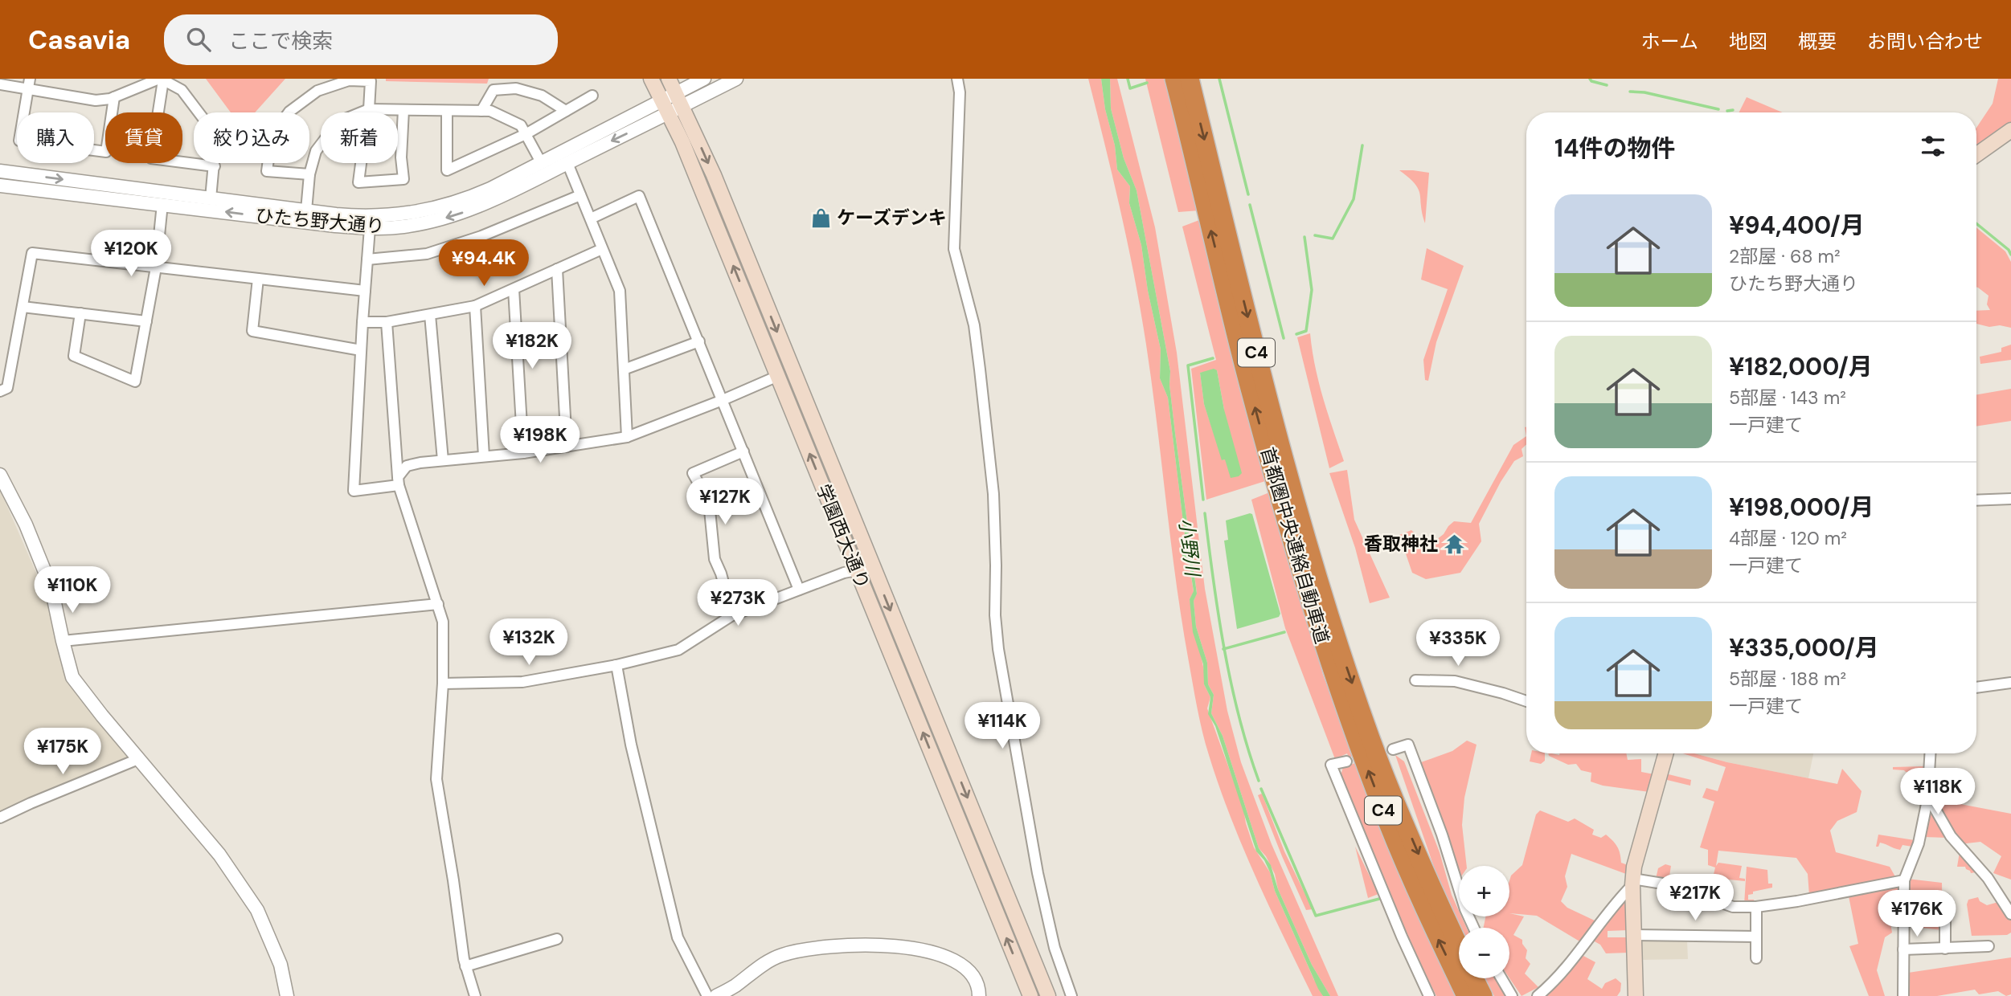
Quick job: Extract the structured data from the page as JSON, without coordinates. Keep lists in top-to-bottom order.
{
  "streets": {
    "highway": ["C4", "首都圏中央連絡自動車道"],
    "main road": ["学園西大通り"],
    "street": ["ひたち野大通り"]
  },
  "crossings": [
    ["ひたち野大通り", "学園西大通り"]
  ],
  "water": ["小野川"],
  "places": {
    "shop": ["ケーズデンキ"],
    "temple": ["香取神社"]
  },
  "page": {
    "header": "Casavia",
    "search": "ここで検索",
    "nav": [
      "ホーム",
      "地図",
      "概要",
      "お問い合わせ"
    ],
    "chip": [
      "購入",
      "賃貸",
      "絞り込み",
      "新着"
    ],
    "heading": "14件の物件",
    "list": [
      {
        "name": "¥94,400/月",
        "note": "2部屋 · 68 m² · ひたち野大通り"
      },
      {
        "name": "¥182,000/月",
        "note": "5部屋 · 143 m² · 一戸建て"
      },
      {
        "name": "¥198,000/月",
        "note": "4部屋 · 120 m² · 一戸建て"
      },
      {
        "name": "¥335,000/月",
        "note": "5部屋 · 188 m² · 一戸建て"
      }
    ],
    "price": [
      "¥120K",
      "¥94.4K",
      "¥182K",
      "¥198K",
      "¥127K",
      "¥110K",
      "¥273K",
      "¥132K",
      "¥335K",
      "¥114K",
      "¥175K",
      "¥118K",
      "¥217K",
      "¥176K"
    ],
    "map_buttons": ["+", "−"]
  }
}
